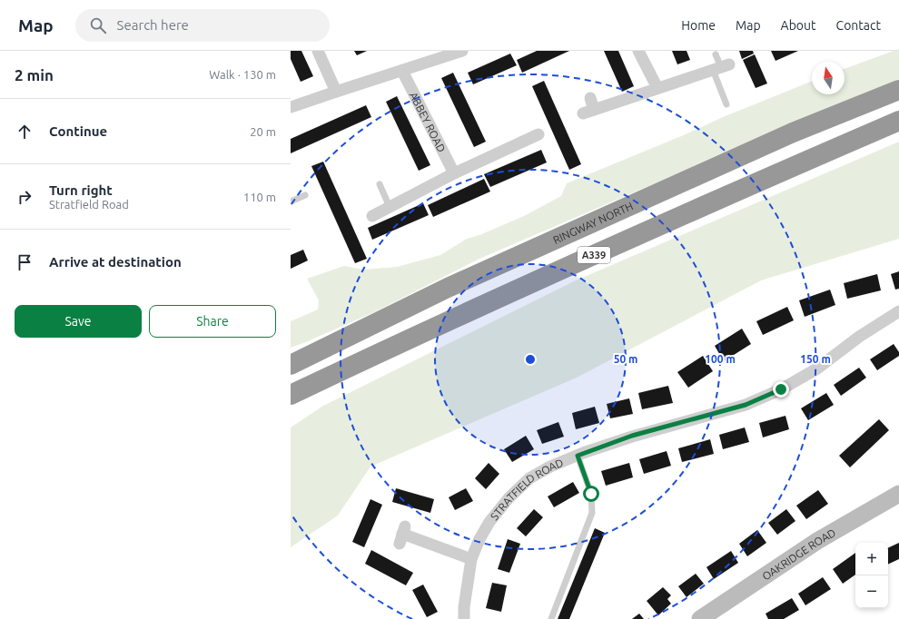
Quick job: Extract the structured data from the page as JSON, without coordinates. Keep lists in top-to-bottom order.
{
  "streets": {
    "highway": ["RINGWAY NORTH", "A339"],
    "street": ["ABBEY ROAD", "STRATFIELD ROAD", "OAKRIDGE ROAD"]
  },
  "north": "top",
  "page": {
    "header": "Map",
    "search": "Search here",
    "nav": [
      "Home",
      "Map",
      "About",
      "Contact"
    ],
    "heading": ["2 min", "Walk · 130 m"],
    "list": [
      ["Continue", "20 m"],
      ["Turn right", "Stratfield Road", "110 m"],
      "Arrive at destination"
    ],
    "buttons": ["Save", "Share"],
    "map_buttons": ["+", "−"]
  },
  "rings": ["50 m", "100 m", "150 m"]
}
